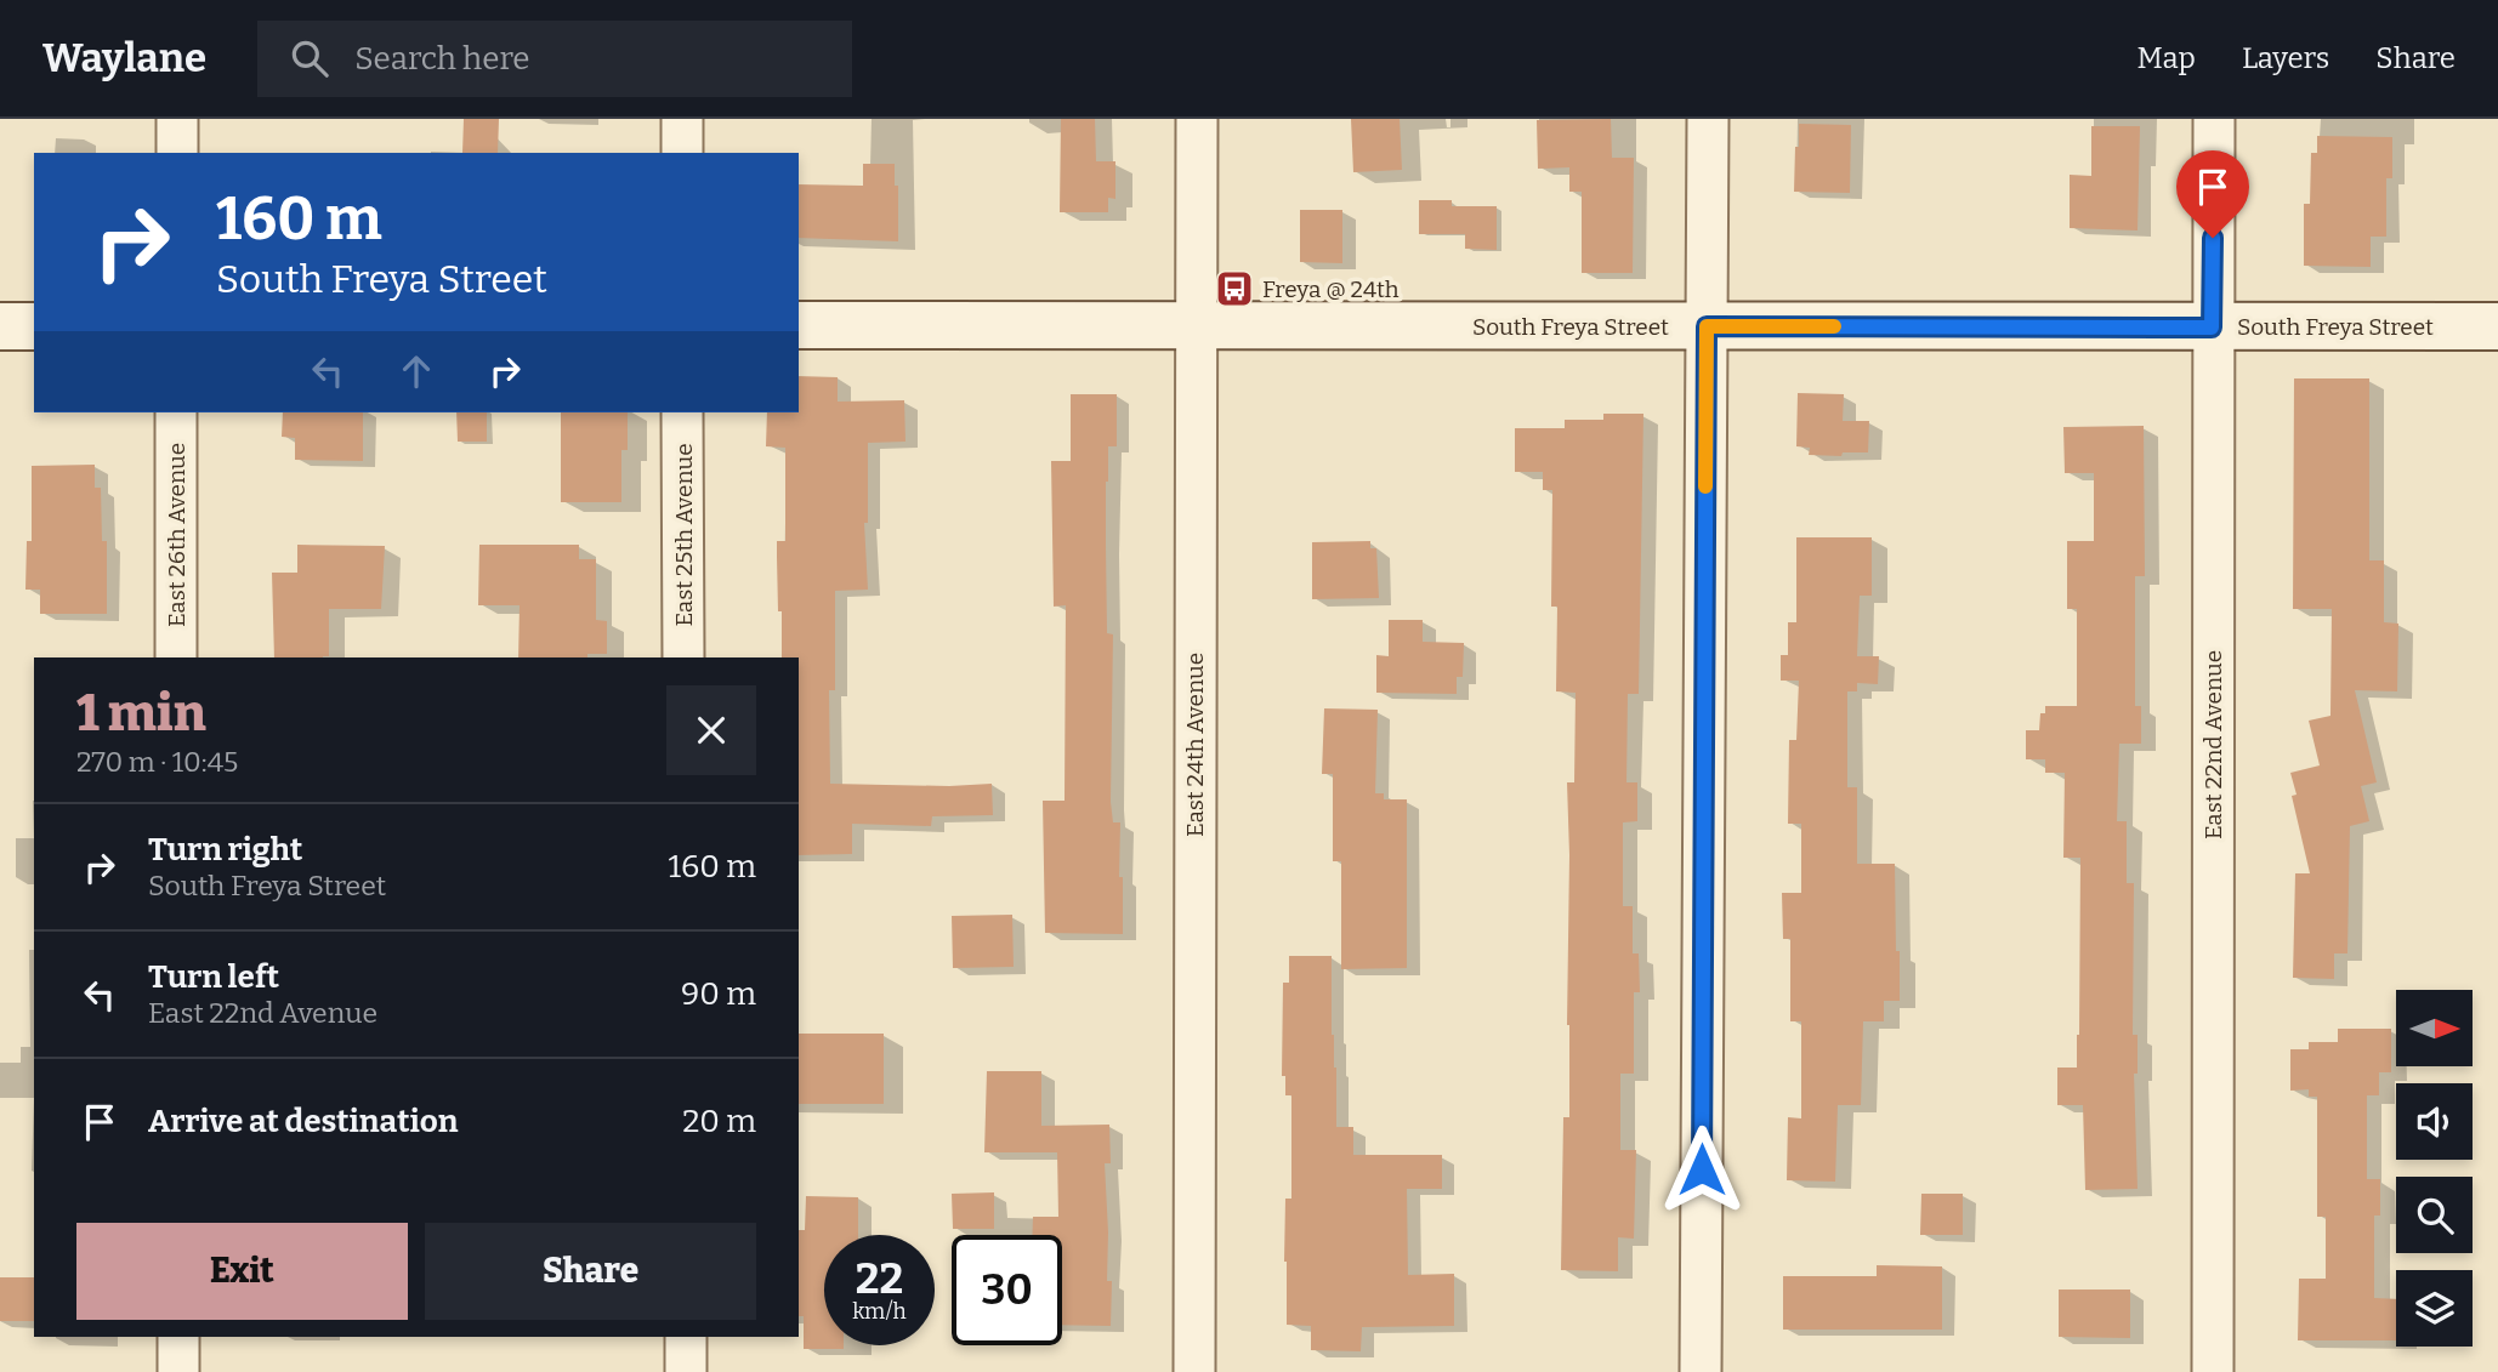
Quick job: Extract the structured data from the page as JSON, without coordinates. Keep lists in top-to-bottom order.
{
  "streets": {
    "main road": ["South Freya Street"],
    "street": [
      "East 26th Avenue",
      "East 25th Avenue",
      "East 24th Avenue",
      "East 22nd Avenue"
    ]
  },
  "crossings": [
    ["South Freya Street", "East 24th Avenue"],
    ["South Freya Street", "East 22nd Avenue"]
  ],
  "places": {
    "bus stop": ["Freya @ 24th"]
  },
  "north": "right",
  "page": {
    "header": "Waylane",
    "search": "Search here",
    "nav": ["Map", "Layers", "Share"],
    "turn": ["160 m", "South Freya Street"],
    "heading": ["1 min", "270 m · 10:45"],
    "list": [
      {
        "name": "Turn right",
        "note": "South Freya Street",
        "value": "160 m"
      },
      {
        "name": "Turn left",
        "note": "East 22nd Avenue",
        "value": "90 m"
      },
      {
        "name": "Arrive at destination",
        "value": "20 m"
      }
    ],
    "buttons": ["Exit", "Share"],
    "speed": "22 km/h",
    "limit": "30"
  }
}
